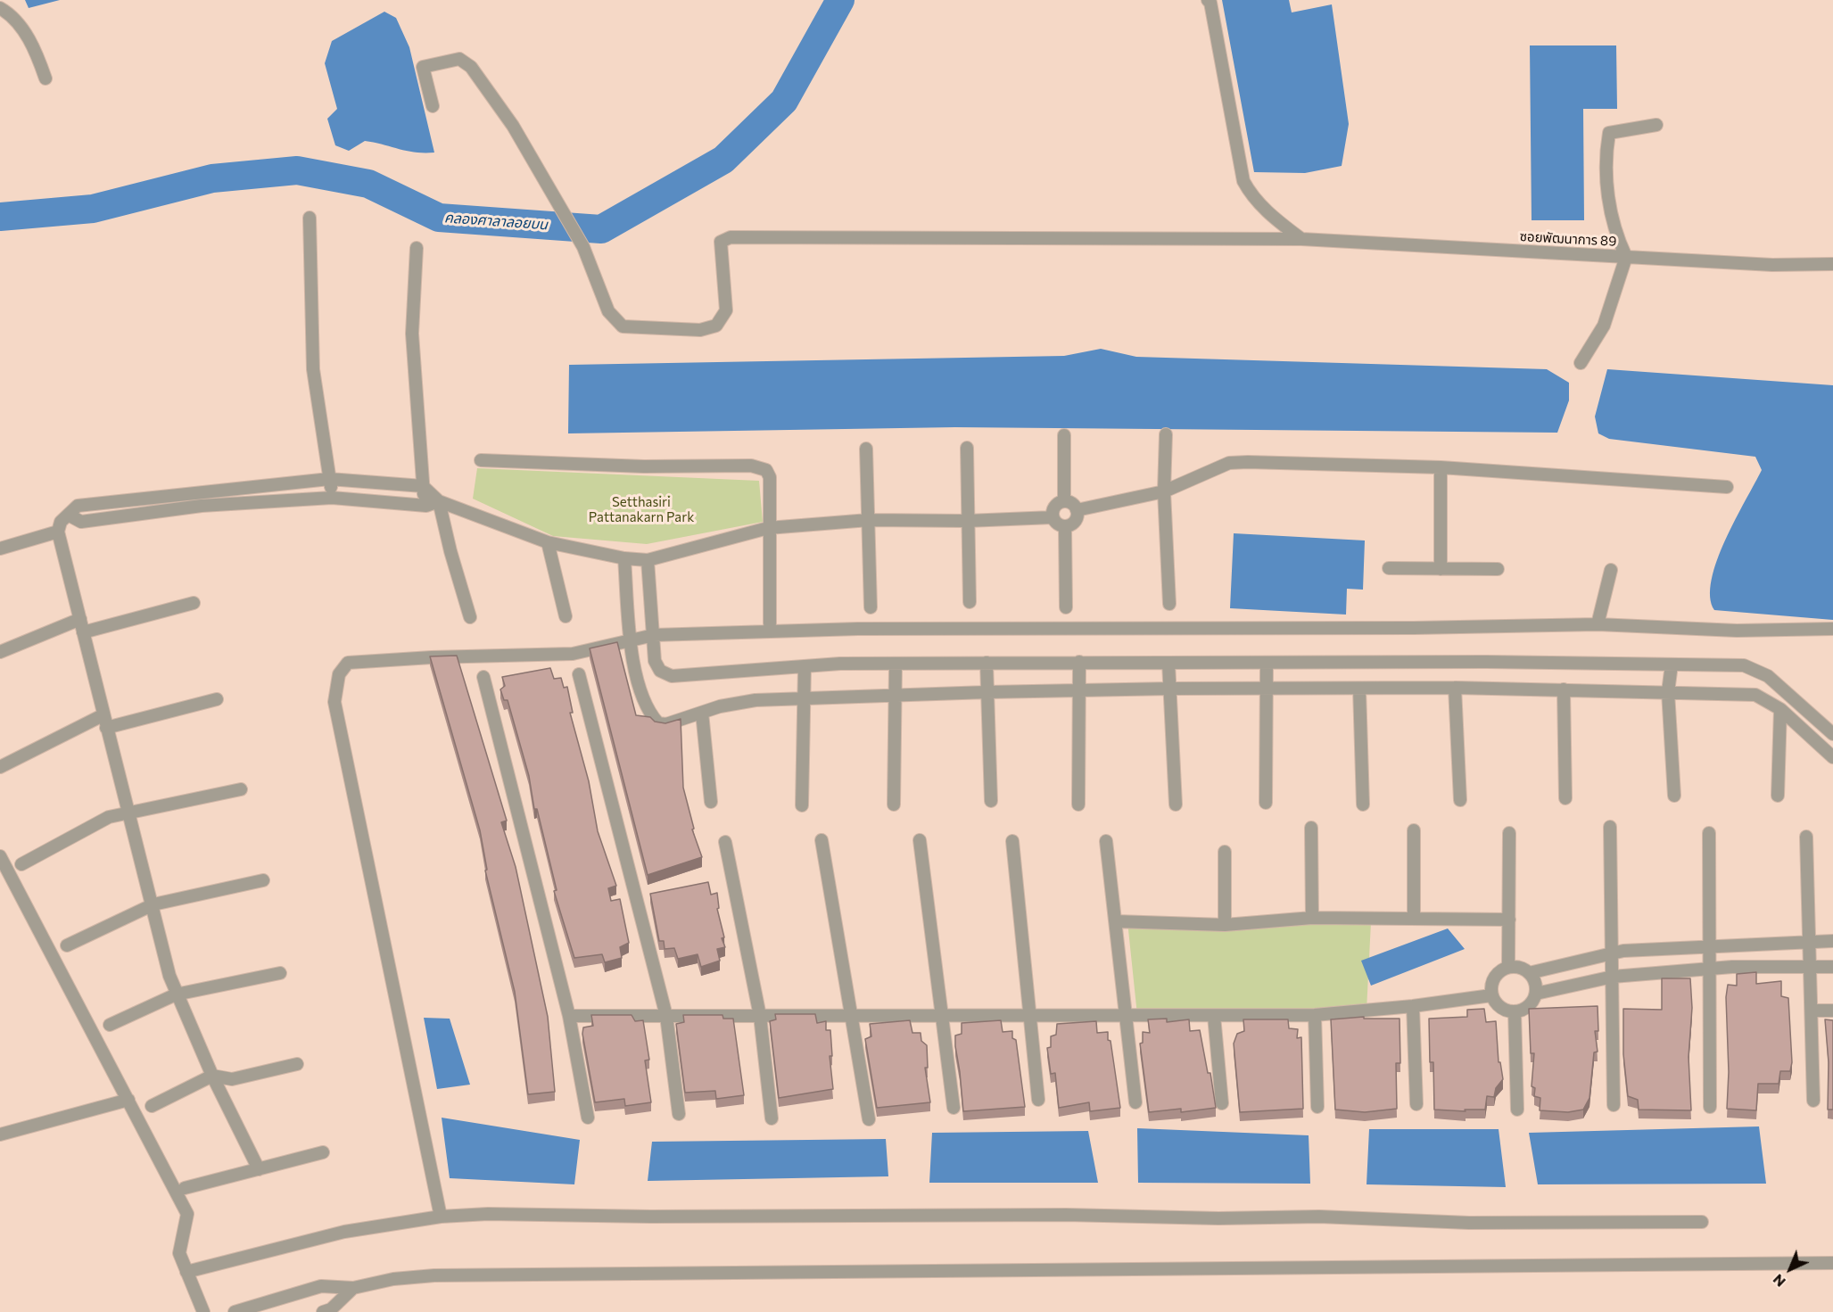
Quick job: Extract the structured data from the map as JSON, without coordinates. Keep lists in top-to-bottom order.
{
  "streets": {
    "street": ["ซอยพัฒนาการ 89"]
  },
  "water": ["คลองศาลาลอยบน"],
  "parks": ["Setthasiri Pattanakarn Park"],
  "north": "bottom left"
}
